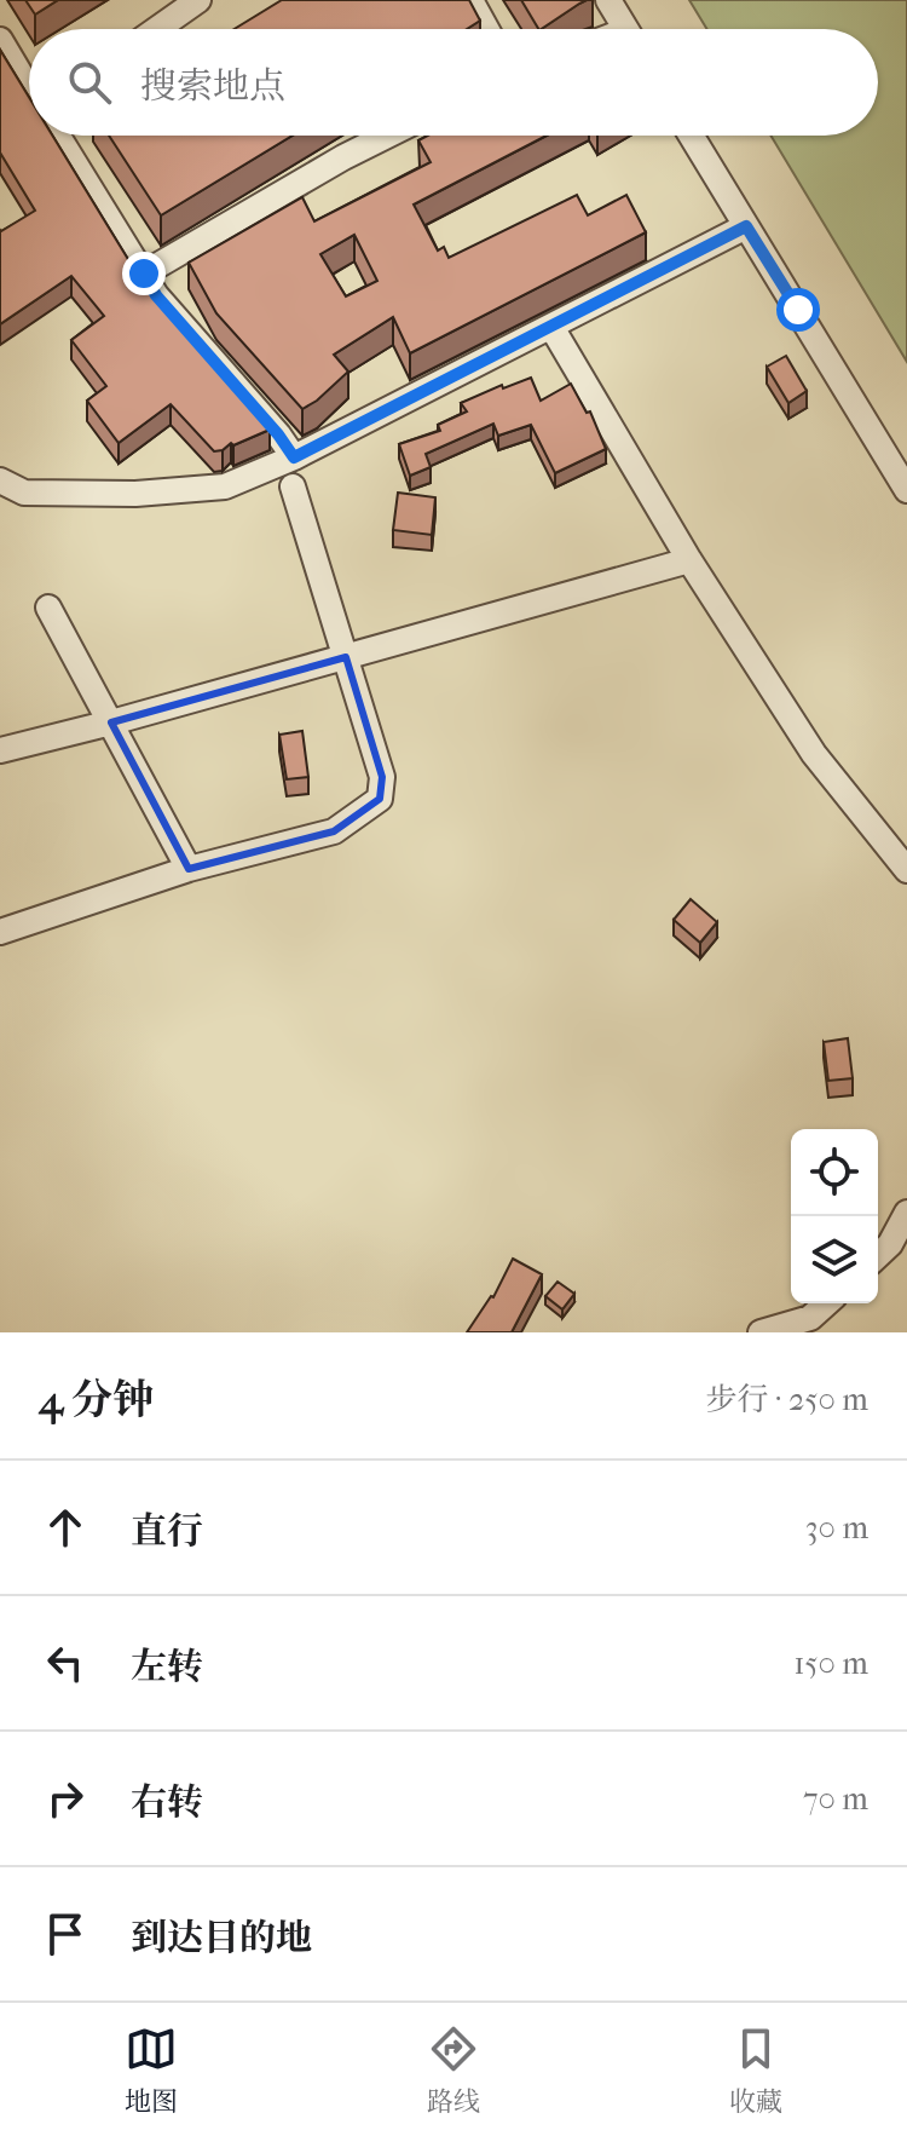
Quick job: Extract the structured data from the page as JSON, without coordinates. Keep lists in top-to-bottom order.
{
  "page": {
    "search": "搜索地点",
    "heading": ["4 分钟", "步行 · 250 m"],
    "list": [
      ["直行", "30 m"],
      ["左转", "150 m"],
      ["右转", "70 m"],
      "到达目的地"
    ],
    "nav": ["地图", "路线", "收藏"]
  }
}
